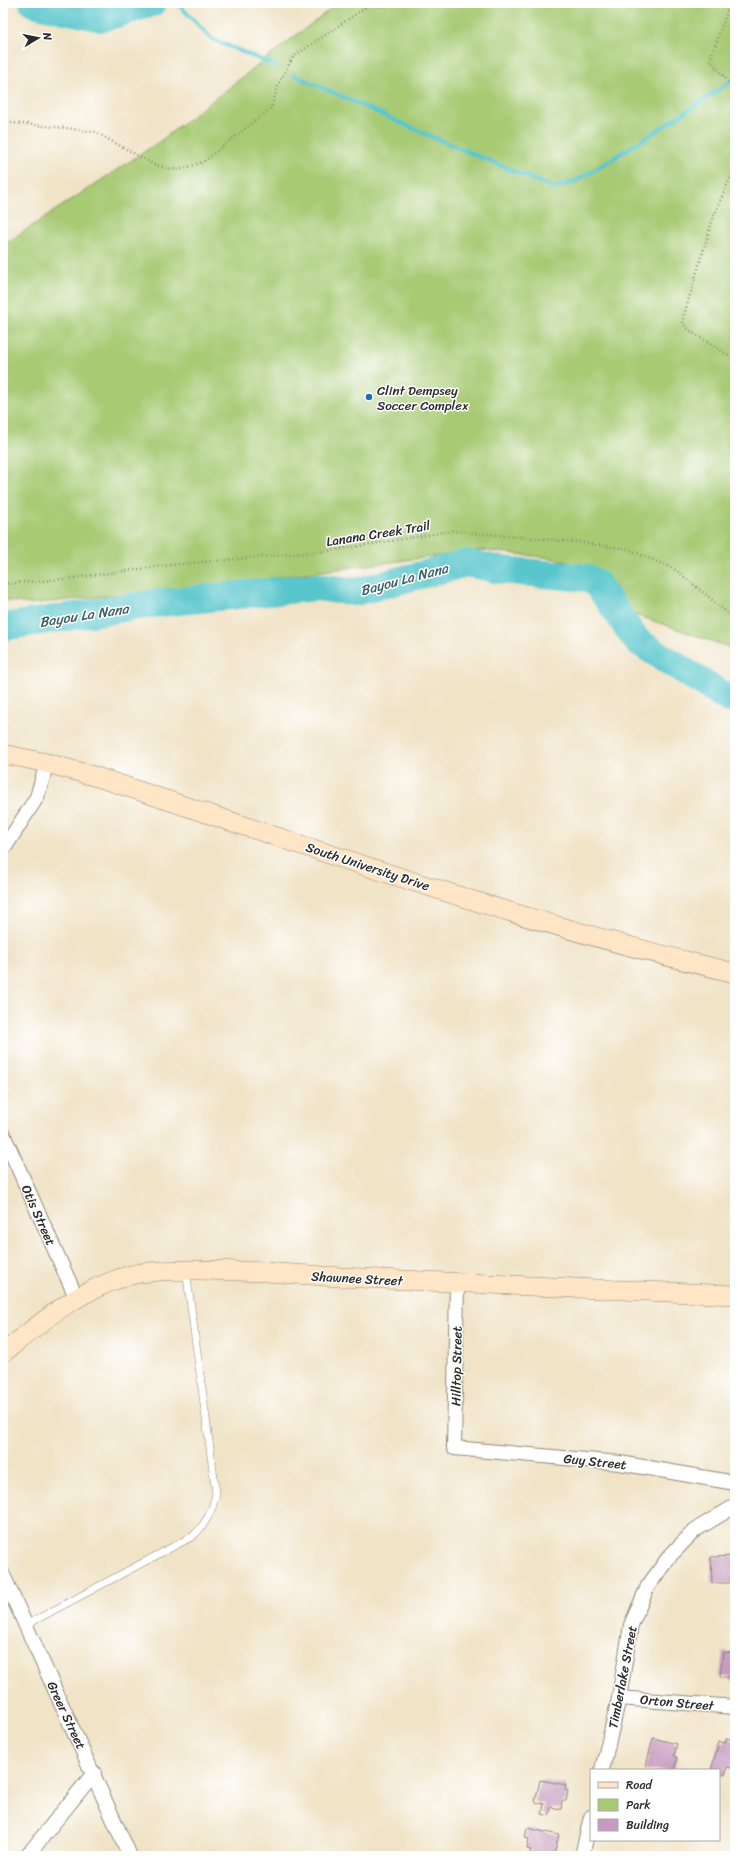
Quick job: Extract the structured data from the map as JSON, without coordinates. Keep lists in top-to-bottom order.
{
  "streets": {
    "main road": ["South University Drive", "Shawnee Street"],
    "street": [
      "Otis Street",
      "Hilltop Street",
      "Guy Street",
      "Timberlake Street",
      "Orton Street",
      "Greer Street"
    ],
    "path": ["Lanana Creek Trail"]
  },
  "crossings": [
    ["Otis Street", "Shawnee Street"],
    ["Shawnee Street", "Hilltop Street"],
    ["Hilltop Street", "Guy Street"],
    ["Timberlake Street", "Orton Street"]
  ],
  "water": ["Bayou La Nana"],
  "places": ["Clint Dempsey Soccer Complex"],
  "legend": ["Road", "Park", "Building"],
  "north": "right"
}
